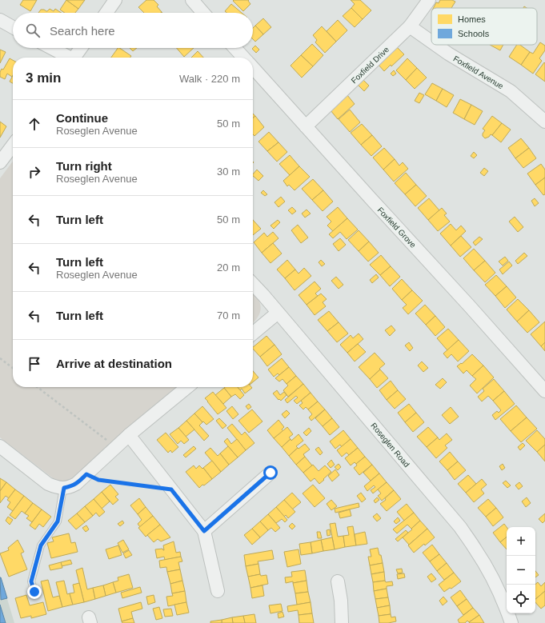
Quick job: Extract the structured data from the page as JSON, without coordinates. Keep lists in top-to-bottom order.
{
  "streets": {
    "street": [
      "Foxfield Drive",
      "Foxfield Avenue",
      "Foxfield Grove",
      "Roseglen Road"
    ]
  },
  "crossings": [
    ["Foxfield Drive", "Foxfield Avenue"],
    ["Foxfield Drive", "Foxfield Grove"]
  ],
  "legend": ["Homes", "Schools"],
  "page": {
    "search": "Search here",
    "heading": ["3 min", "Walk · 220 m"],
    "list": [
      ["Continue", "Roseglen Avenue", "50 m"],
      ["Turn right", "Roseglen Avenue", "30 m"],
      ["Turn left", "50 m"],
      ["Turn left", "Roseglen Avenue", "20 m"],
      ["Turn left", "70 m"],
      "Arrive at destination"
    ],
    "map_buttons": ["+", "−"]
  }
}
